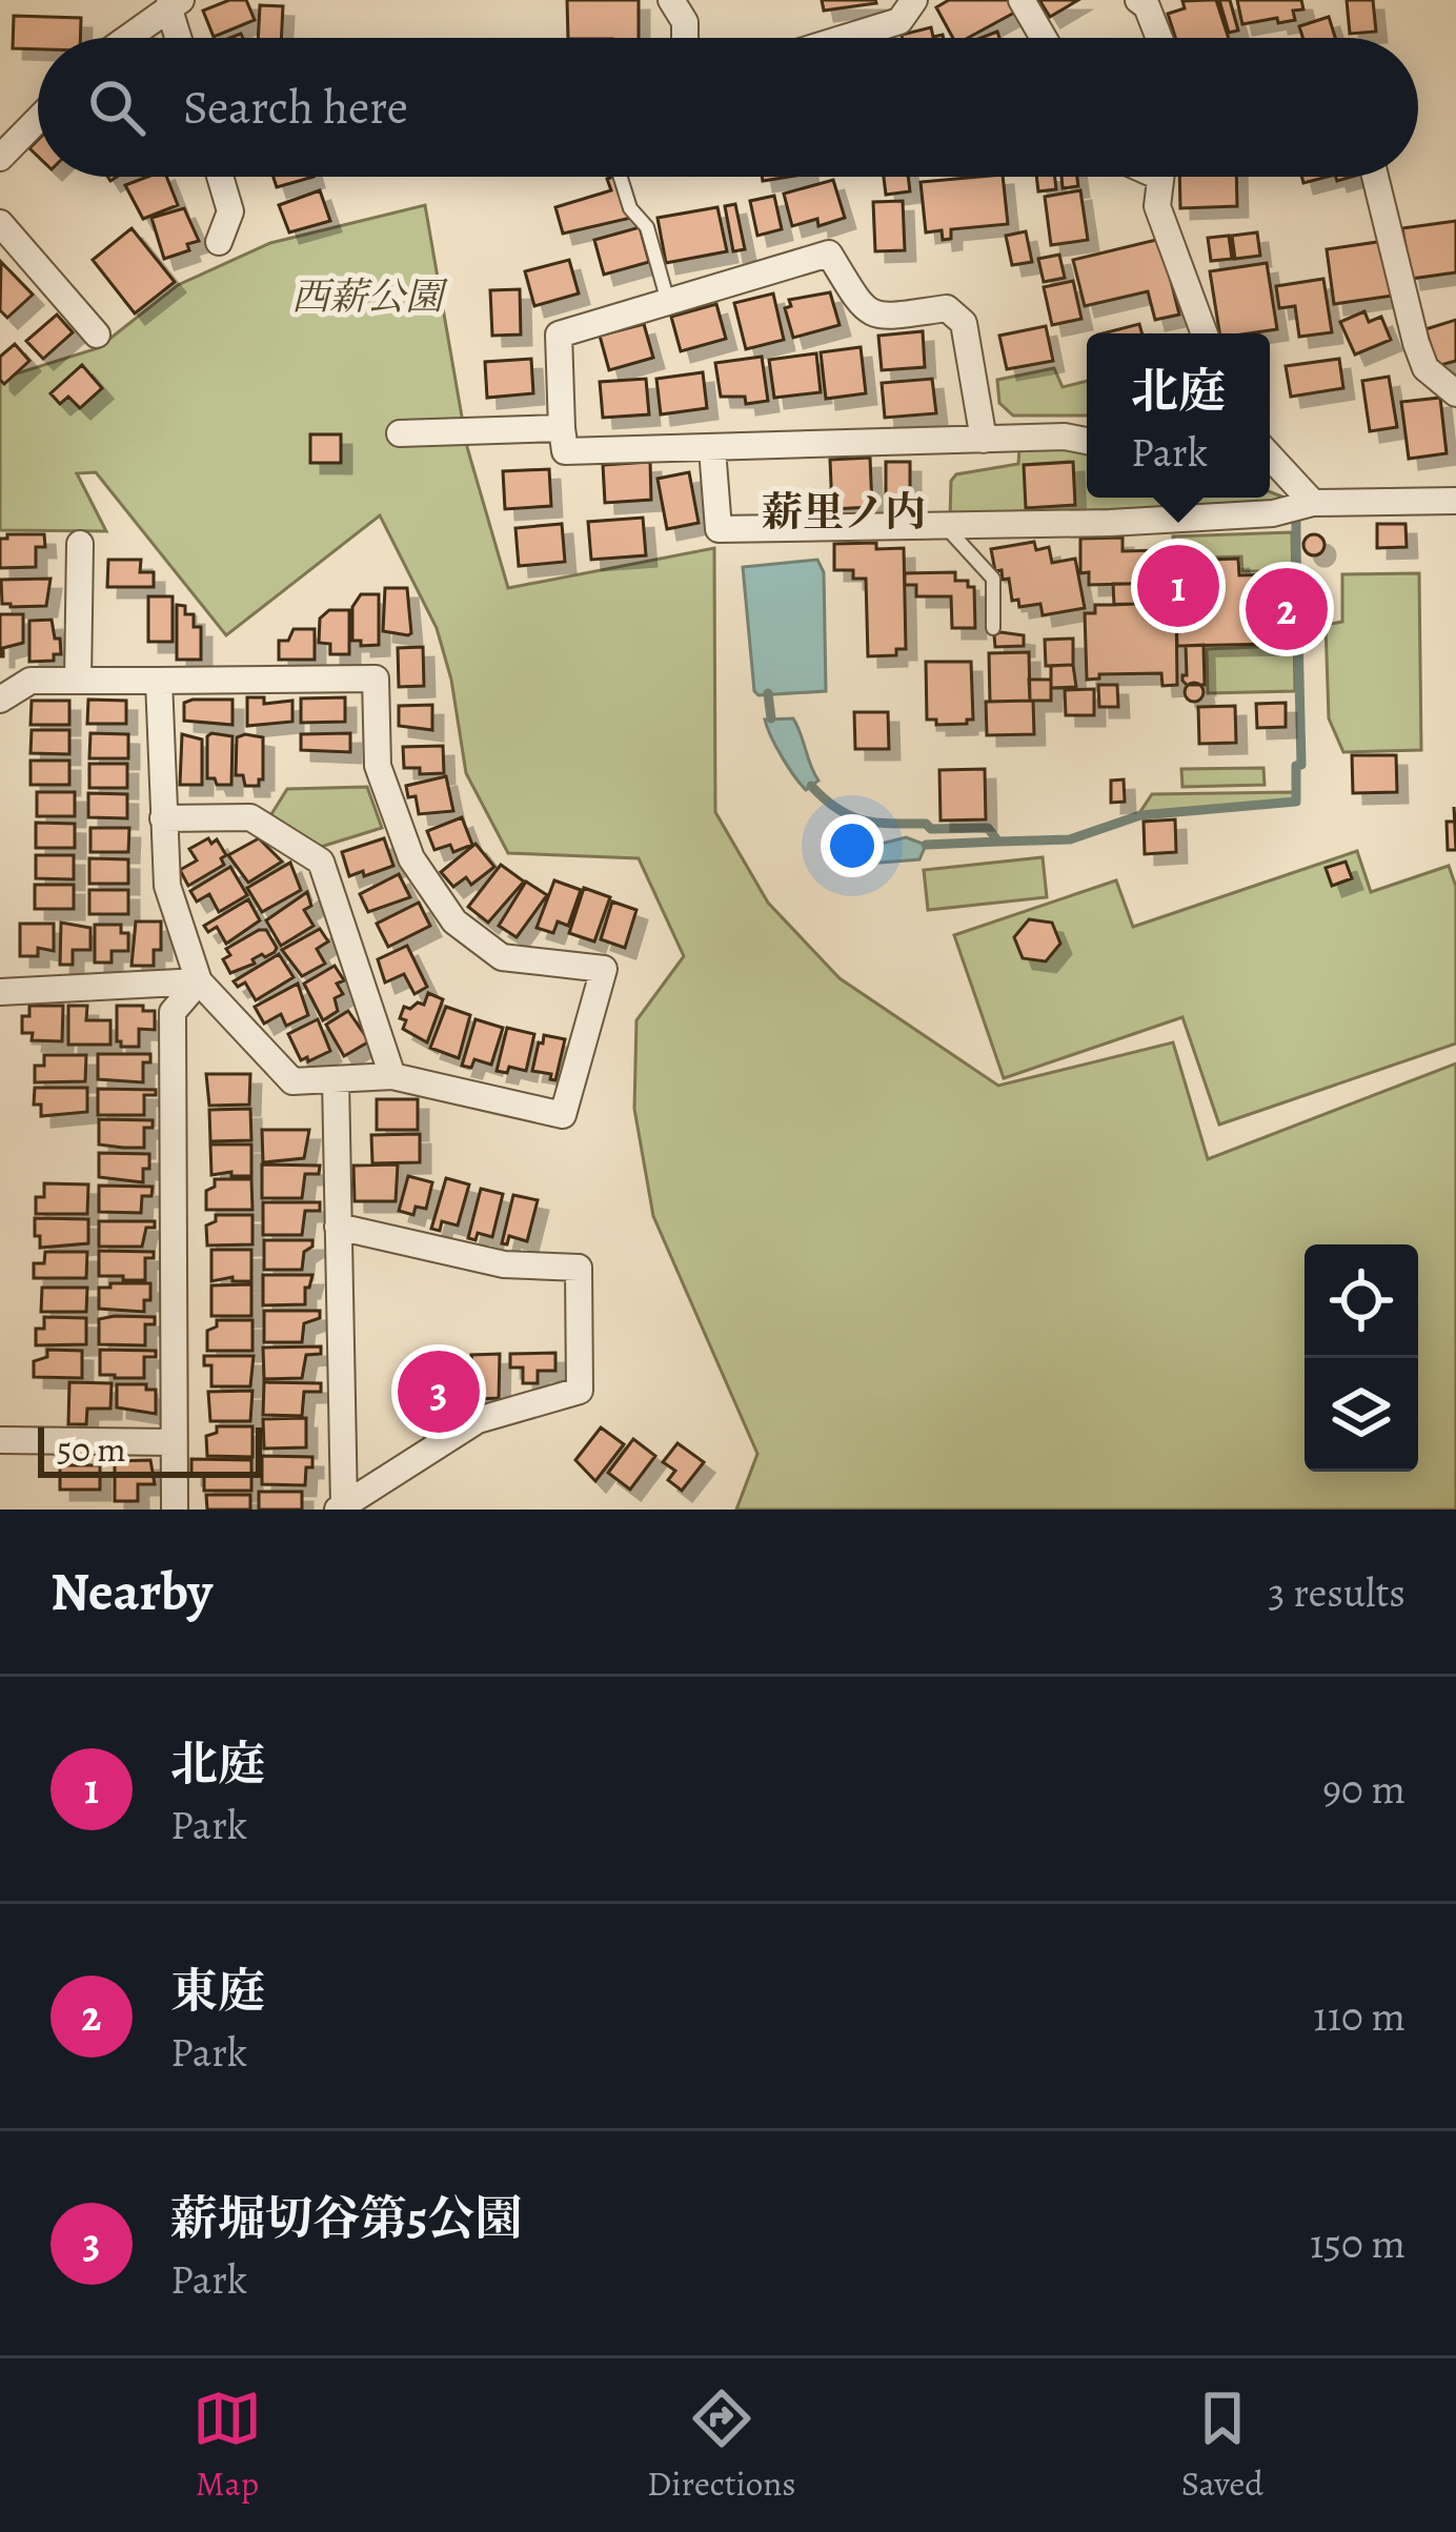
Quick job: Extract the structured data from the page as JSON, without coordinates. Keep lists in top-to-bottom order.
{
  "districts": ["薪里ノ内"],
  "parks": ["西薪公園"],
  "scale_bar": "50 m",
  "page": {
    "search": "Search here",
    "popup": ["北庭", "Park"],
    "pins": ["1", "2", "3"],
    "scale": "50 m",
    "heading": ["Nearby", "3 results"],
    "list": [
      {
        "mark": "1",
        "name": "北庭",
        "note": "Park",
        "value": "90 m"
      },
      {
        "mark": "2",
        "name": "東庭",
        "note": "Park",
        "value": "110 m"
      },
      {
        "mark": "3",
        "name": "薪堀切谷第5公園",
        "note": "Park",
        "value": "150 m"
      }
    ],
    "nav": ["Map", "Directions", "Saved"]
  }
}
